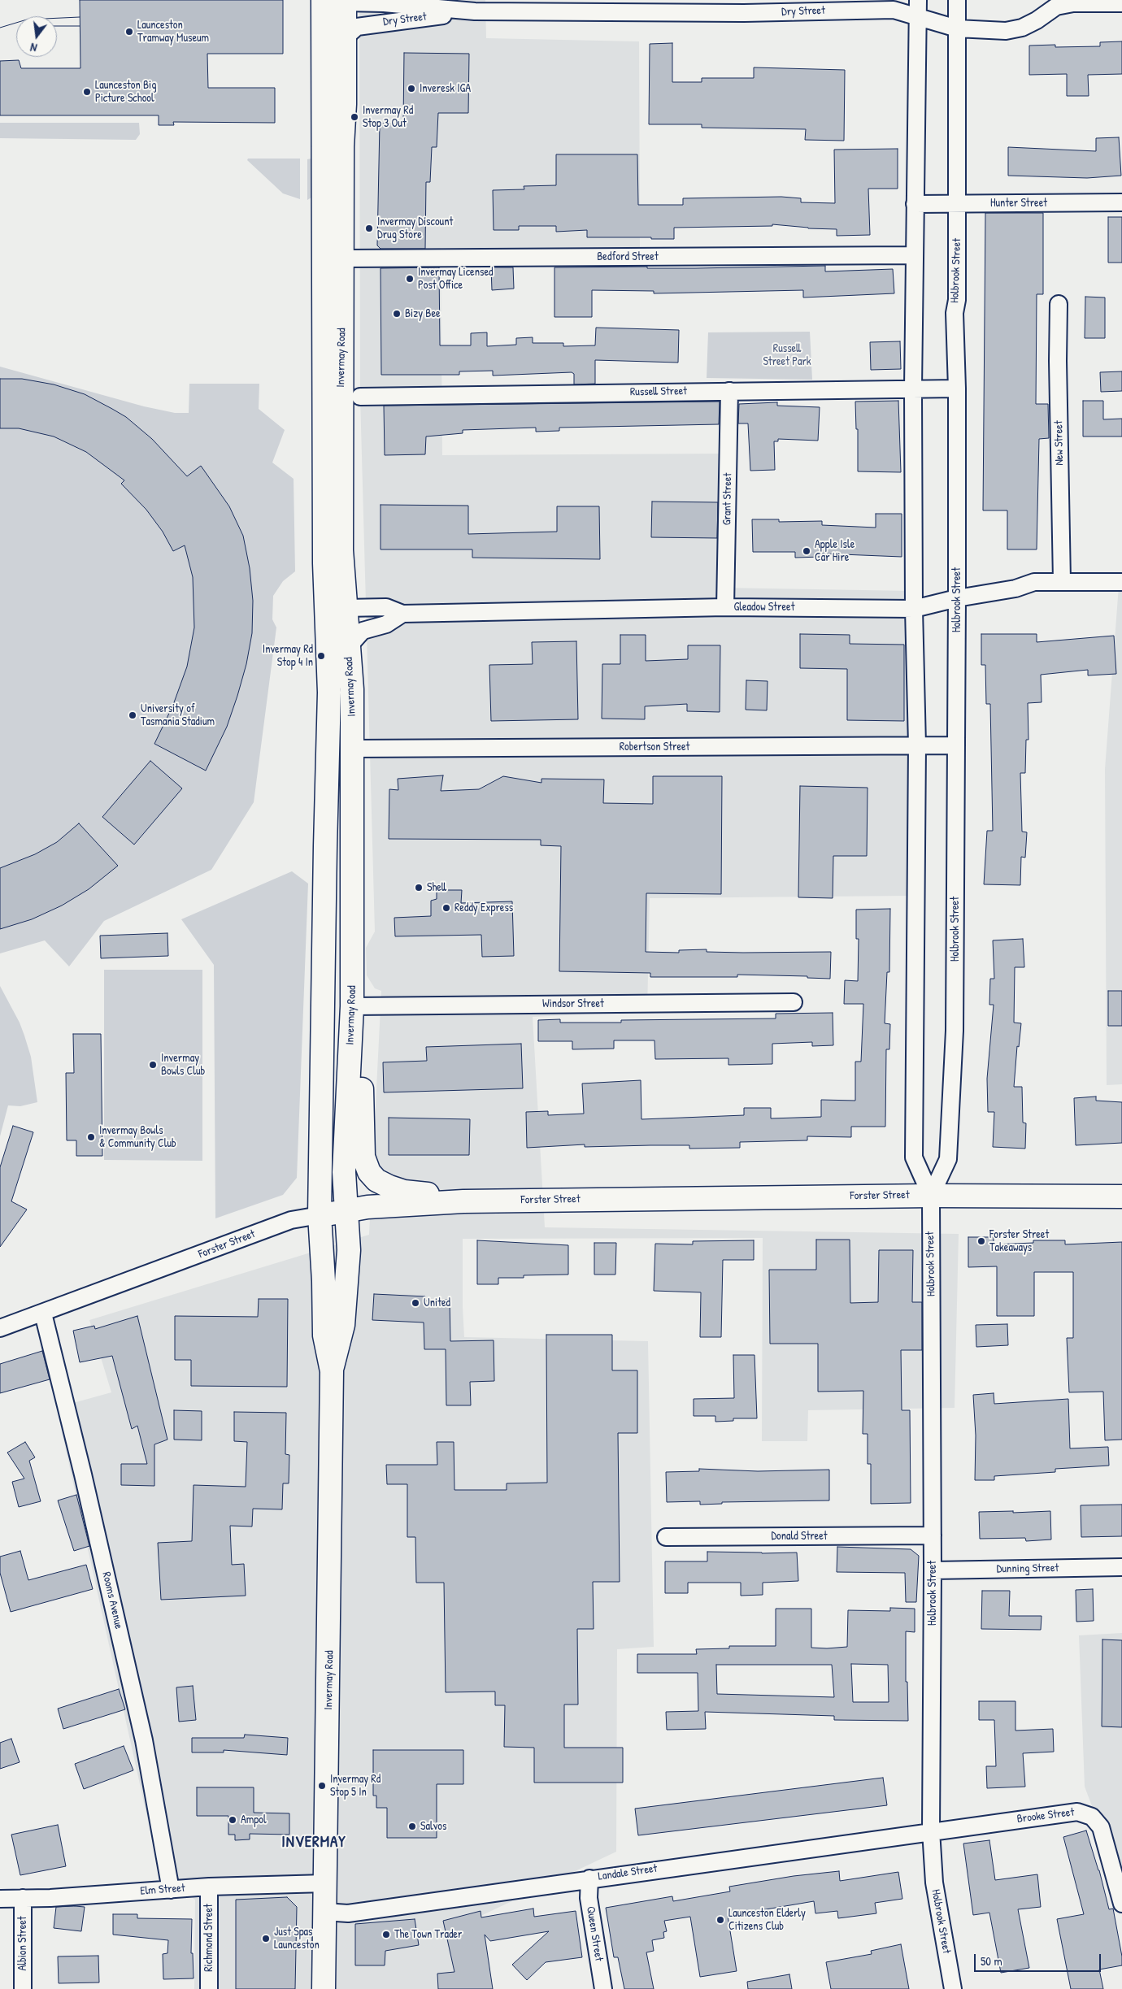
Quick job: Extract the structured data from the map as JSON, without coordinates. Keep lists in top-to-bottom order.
{
  "streets": {
    "main road": ["Dry Street", "Invermay Road", "Forster Street"],
    "street": [
      "Hunter Street",
      "Bedford Street",
      "Holbrook Street",
      "Russell Street",
      "New Street",
      "Grant Street",
      "Gleadow Street",
      "Robertson Street",
      "Windsor Street",
      "Donald Street",
      "Dunning Street",
      "Rooms Avenue",
      "Brooke Street",
      "Landale Street",
      "Elm Street",
      "Queen Street",
      "Richmond Street",
      "Albion Street"
    ]
  },
  "crossings": [
    ["Dry Street", "Holbrook Street"],
    ["Dry Street", "Invermay Road"],
    ["Hunter Street", "Holbrook Street"],
    ["Bedford Street", "Holbrook Street"],
    ["Bedford Street", "Invermay Road"],
    ["Holbrook Street", "Russell Street"],
    ["Holbrook Street", "Gleadow Street"],
    ["Holbrook Street", "Robertson Street"],
    ["Holbrook Street", "Forster Street"],
    ["Holbrook Street", "Donald Street"],
    ["Holbrook Street", "Dunning Street"],
    ["Holbrook Street", "Brooke Street"],
    ["Holbrook Street", "Landale Street"],
    ["Invermay Road", "Gleadow Street"],
    ["Invermay Road", "Robertson Street"],
    ["Invermay Road", "Windsor Street"],
    ["Invermay Road", "Forster Street"],
    ["Invermay Road", "Landale Street"],
    ["Invermay Road", "Elm Street"],
    ["Russell Street", "Grant Street"],
    ["New Street", "Gleadow Street"],
    ["Grant Street", "Gleadow Street"],
    ["Forster Street", "Rooms Avenue"],
    ["Rooms Avenue", "Elm Street"],
    ["Brooke Street", "Landale Street"],
    ["Landale Street", "Queen Street"],
    ["Elm Street", "Richmond Street"],
    ["Elm Street", "Albion Street"]
  ],
  "districts": ["INVERMAY"],
  "parks": ["Russell Street Park"],
  "places": [
    "Launceston Tramway Museum",
    "Inveresk IGA",
    "Launceston Big Picture School",
    "Invermay Rd Stop 3 Out",
    "Invermay Discount Drug Store",
    "Invermay Licensed Post Office",
    "Bizy Bee",
    "Apple Isle Car Hire",
    "Invermay Rd Stop 4 In",
    "University of Tasmania Stadium",
    "Shell",
    "Reddy Express",
    "Invermay Bowls Club",
    "Invermay Bowls & Community Club",
    "Forster Street Takeaways",
    "United",
    "Invermay Rd Stop 5 In",
    "Ampol",
    "Salvos",
    "Launceston Elderly Citizens Club",
    "The Town Trader",
    "Just Spas Launceston"
  ],
  "scale_bar": "50 m",
  "north": "bottom"
}
